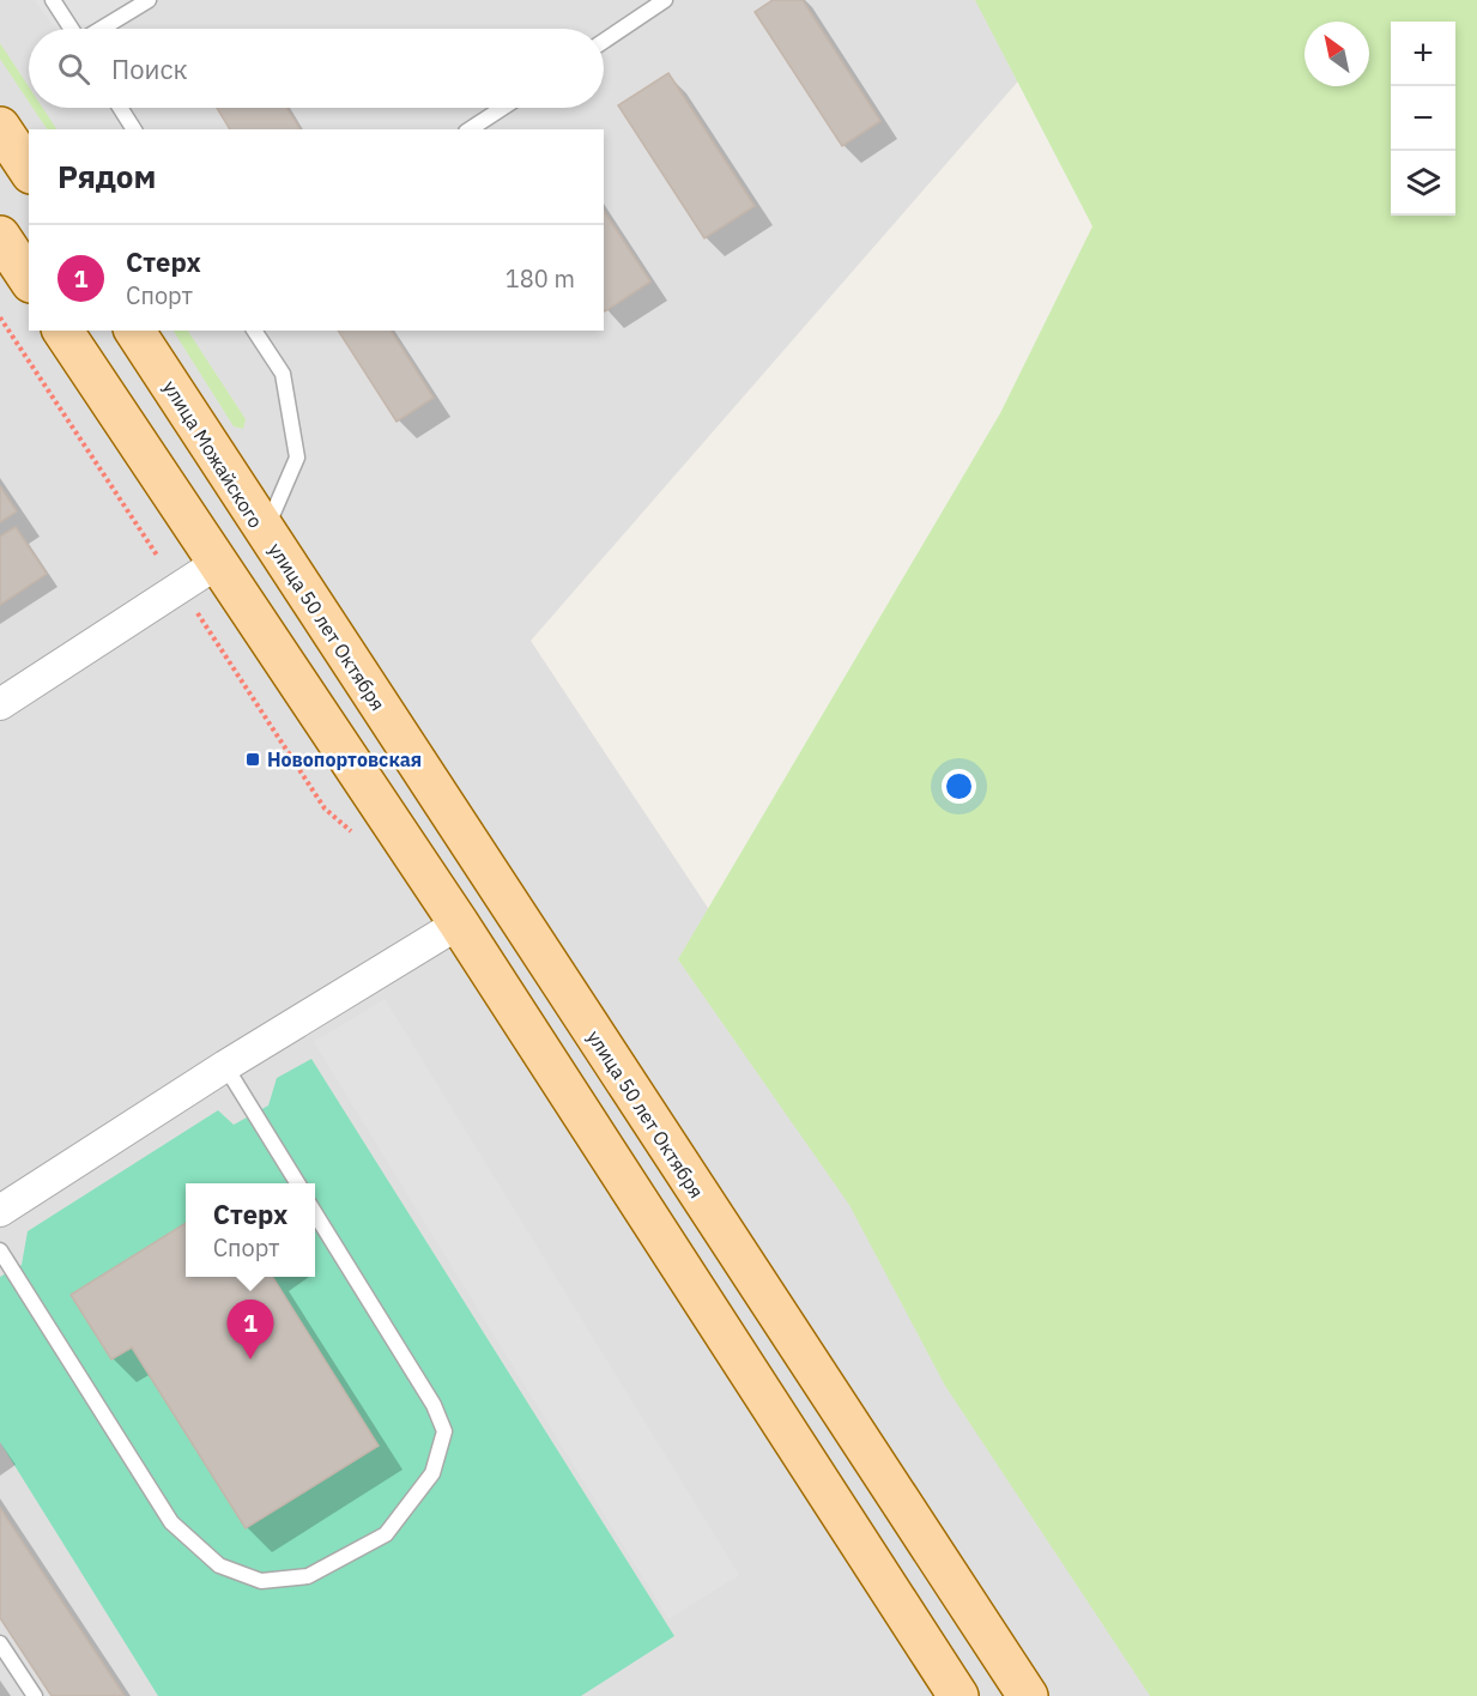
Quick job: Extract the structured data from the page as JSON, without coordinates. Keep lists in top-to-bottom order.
{
  "streets": {
    "main road": ["улица Можайского", "улица 50 лет Октября"]
  },
  "crossings": [
    ["улица Можайского", "улица 50 лет Октября"]
  ],
  "places": {
    "transit": ["Новопортовская"]
  },
  "north": "top left",
  "page": {
    "map_buttons": ["+", "−"],
    "search": "Поиск",
    "heading": "Рядом",
    "list": [
      {
        "mark": "1",
        "name": "Стерх",
        "note": "Спорт",
        "value": "180 m"
      }
    ],
    "popup": ["Стерх", "Спорт"],
    "pins": "1"
  }
}
